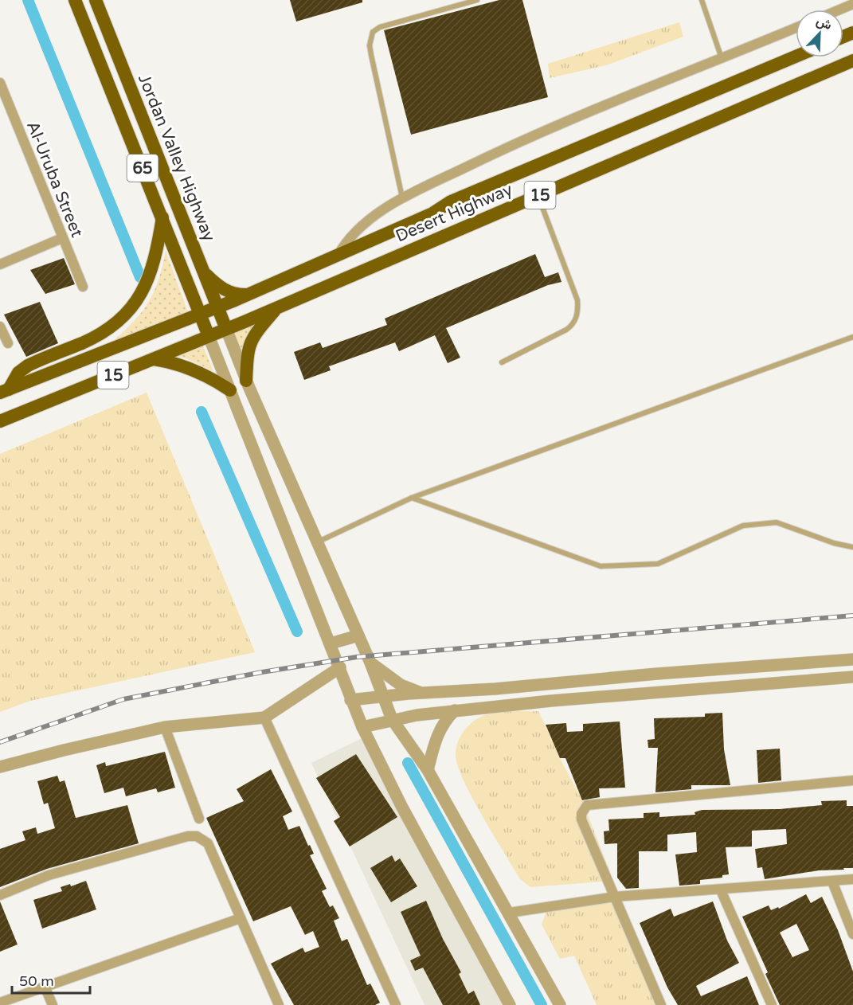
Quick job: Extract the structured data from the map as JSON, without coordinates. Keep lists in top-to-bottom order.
{
  "streets": {
    "highway": [
      "Jordan Valley Highway",
      "65",
      "15",
      "Desert Highway"
    ],
    "street": ["Al-Uruba Street"]
  },
  "crossings": [
    ["Jordan Valley Highway", "15"],
    ["Jordan Valley Highway", "Desert Highway"],
    ["65", "15"],
    ["15", "Desert Highway"]
  ],
  "scale_bar": "50 m",
  "north": "top right"
}
